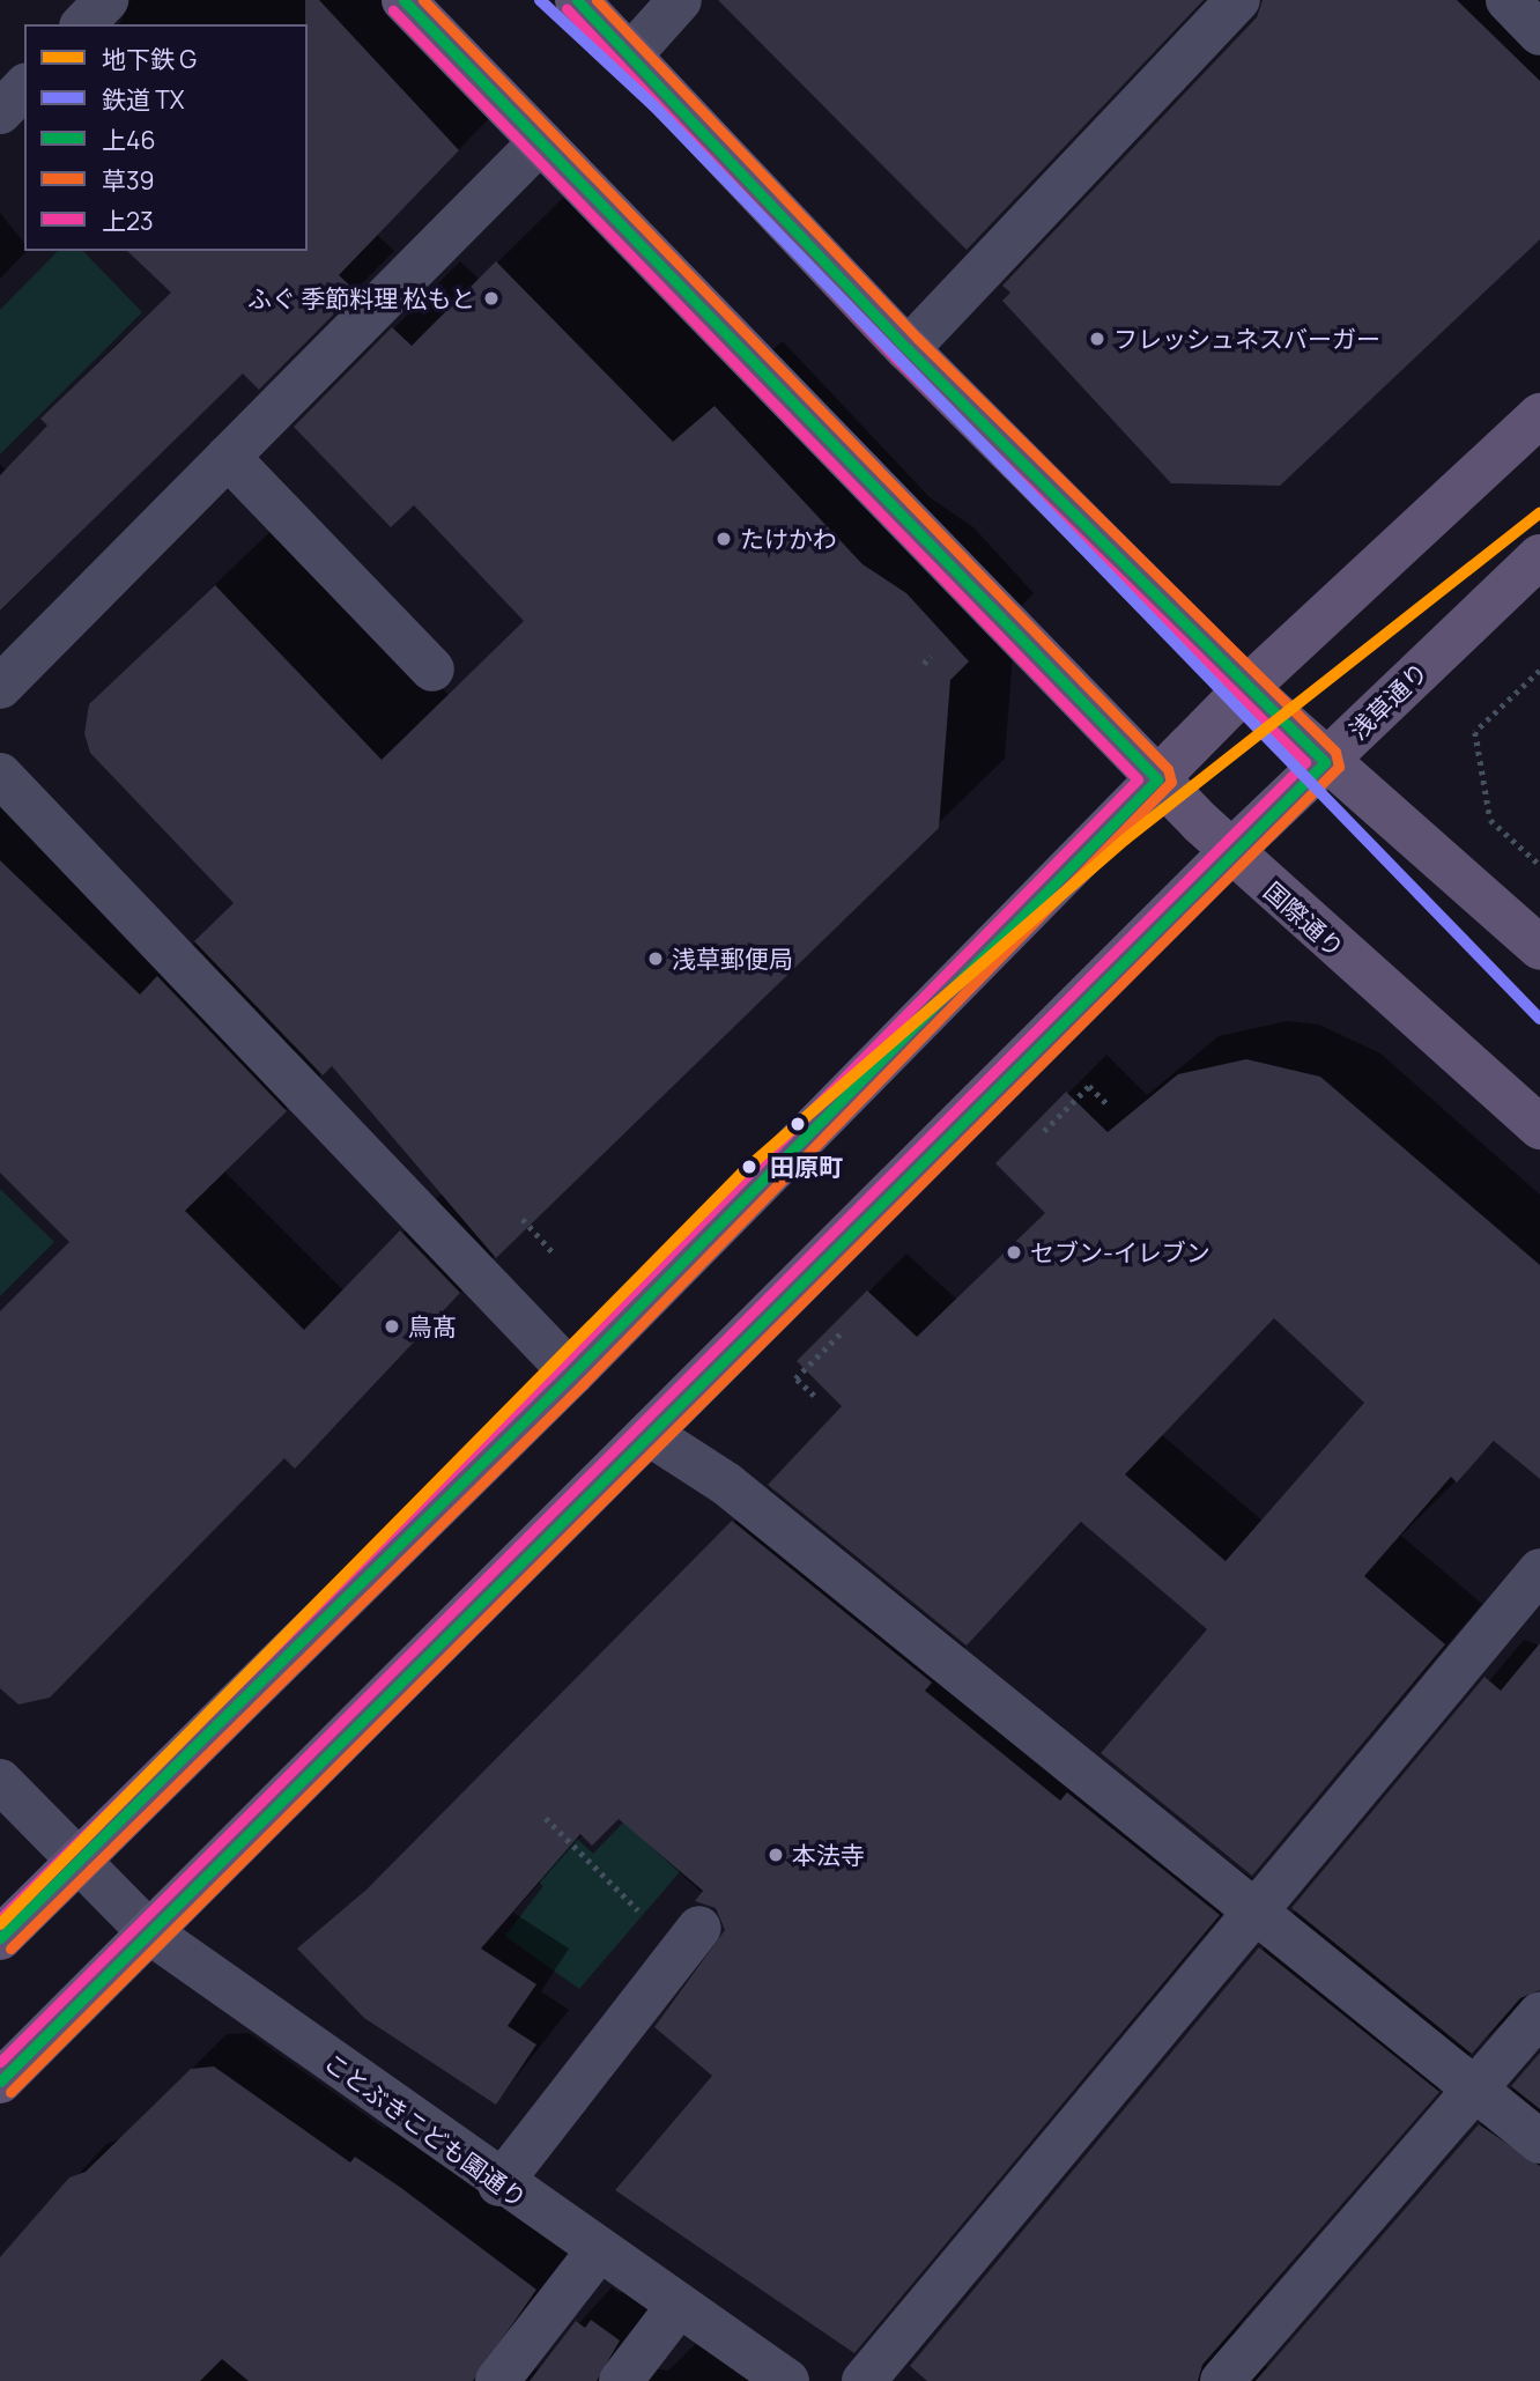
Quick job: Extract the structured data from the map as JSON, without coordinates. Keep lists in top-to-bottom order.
{
  "streets": {
    "main road": ["浅草通り", "国際通り"],
    "street": ["ことぶきこども園通り"]
  },
  "crossings": [
    ["浅草通り", "国際通り"],
    ["浅草通り", "ことぶきこども園通り"]
  ],
  "places": [
    "ふぐ 季節料理 松もと",
    "フレッシュネスバーガー",
    "たけかわ",
    "浅草郵便局",
    "田原町",
    "セブン-イレブン",
    "鳥髙",
    "本法寺"
  ],
  "lines": [
    "rail line TX",
    "transit line 上46",
    "transit line 草39",
    "transit line 上23",
    "metro line G"
  ],
  "legend": [
    "地下鉄 G",
    "鉄道 TX",
    "上46",
    "草39",
    "上23"
  ]
}
